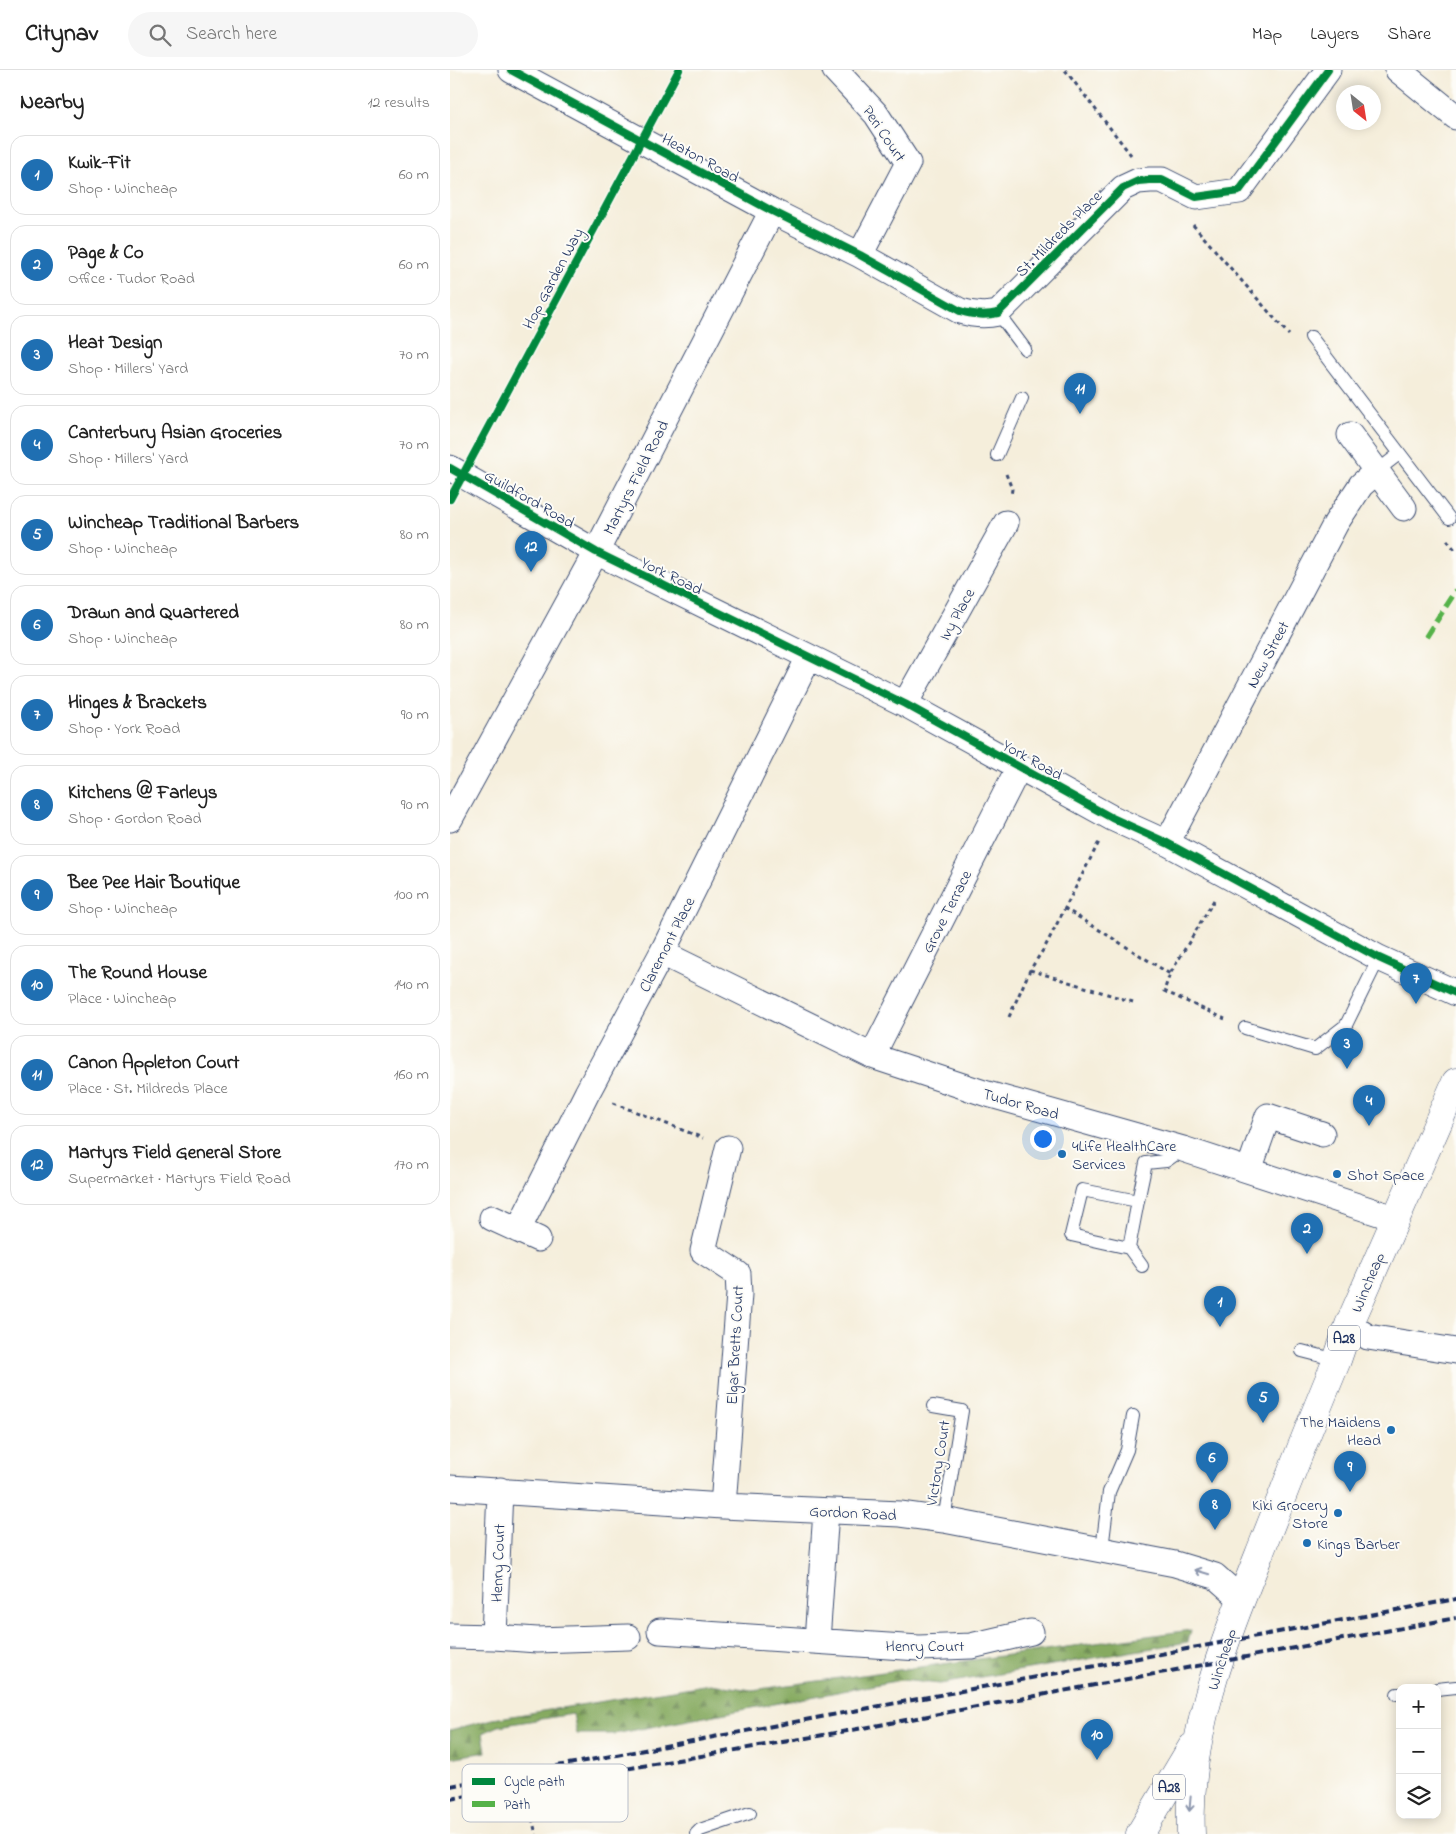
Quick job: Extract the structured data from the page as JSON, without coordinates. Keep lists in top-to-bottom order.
{
  "streets": {
    "highway": ["Wincheap", "A28"],
    "street": [
      "Peri Court",
      "Heaton Road",
      "St. Mildreds Place",
      "Martyrs Field Road",
      "Guildford Road",
      "York Road",
      "Ivy Place",
      "New Street",
      "Grove Terrace",
      "Claremont Place",
      "Tudor Road",
      "Elgar Bretts Court",
      "Gordon Road",
      "Henry Court"
    ],
    "lane": ["Victory Court"],
    "cycle path": ["Hop Garden Way"]
  },
  "crossings": [
    ["Heaton Road", "Martyrs Field Road"],
    ["Martyrs Field Road", "Guildford Road"],
    ["Martyrs Field Road", "York Road"],
    ["Guildford Road", "York Road"],
    ["York Road", "Ivy Place"],
    ["York Road", "New Street"],
    ["York Road", "Grove Terrace"],
    ["York Road", "Claremont Place"],
    ["Grove Terrace", "Tudor Road"],
    ["Claremont Place", "Tudor Road"],
    ["Tudor Road", "Wincheap"],
    ["Wincheap", "Gordon Road"],
    ["Elgar Bretts Court", "Gordon Road"],
    ["Victory Court", "Gordon Road"],
    ["Gordon Road", "Henry Court"]
  ],
  "places": [
    "4Life HealthCare Services",
    "Shot Space",
    "The Maidens Head",
    "Kiki Grocery Store",
    "Kings Barber"
  ],
  "legend": ["Cycle path", "Path"],
  "north": "bottom right",
  "page": {
    "header": "Citynav",
    "search": "Search here",
    "nav": ["Map", "Layers", "Share"],
    "heading": ["Nearby", "12 results"],
    "list": [
      {
        "mark": "1",
        "name": "Kwik-Fit",
        "note": "Shop · Wincheap",
        "value": "60 m"
      },
      {
        "mark": "2",
        "name": "Page & Co",
        "note": "Office · Tudor Road",
        "value": "60 m"
      },
      {
        "mark": "3",
        "name": "Heat Design",
        "note": "Shop · Millers' Yard",
        "value": "70 m"
      },
      {
        "mark": "4",
        "name": "Canterbury Asian Groceries",
        "note": "Shop · Millers' Yard",
        "value": "70 m"
      },
      {
        "mark": "5",
        "name": "Wincheap Traditional Barbers",
        "note": "Shop · Wincheap",
        "value": "80 m"
      },
      {
        "mark": "6",
        "name": "Drawn and Quartered",
        "note": "Shop · Wincheap",
        "value": "80 m"
      },
      {
        "mark": "7",
        "name": "Hinges & Brackets",
        "note": "Shop · York Road",
        "value": "90 m"
      },
      {
        "mark": "8",
        "name": "Kitchens @ Farleys",
        "note": "Shop · Gordon Road",
        "value": "90 m"
      },
      {
        "mark": "9",
        "name": "Bee Pee Hair Boutique",
        "note": "Shop · Wincheap",
        "value": "100 m"
      },
      {
        "mark": "10",
        "name": "The Round House",
        "note": "Place · Wincheap",
        "value": "140 m"
      },
      {
        "mark": "11",
        "name": "Canon Appleton Court",
        "note": "Place · St. Mildreds Place",
        "value": "160 m"
      },
      {
        "mark": "12",
        "name": "Martyrs Field General Store",
        "note": "Supermarket · Martyrs Field Road",
        "value": "170 m"
      }
    ],
    "pins": [
      "11",
      "12",
      "7",
      "3",
      "4",
      "2",
      "1",
      "5",
      "6",
      "9",
      "8",
      "10"
    ],
    "map_buttons": ["+", "−"]
  }
}
